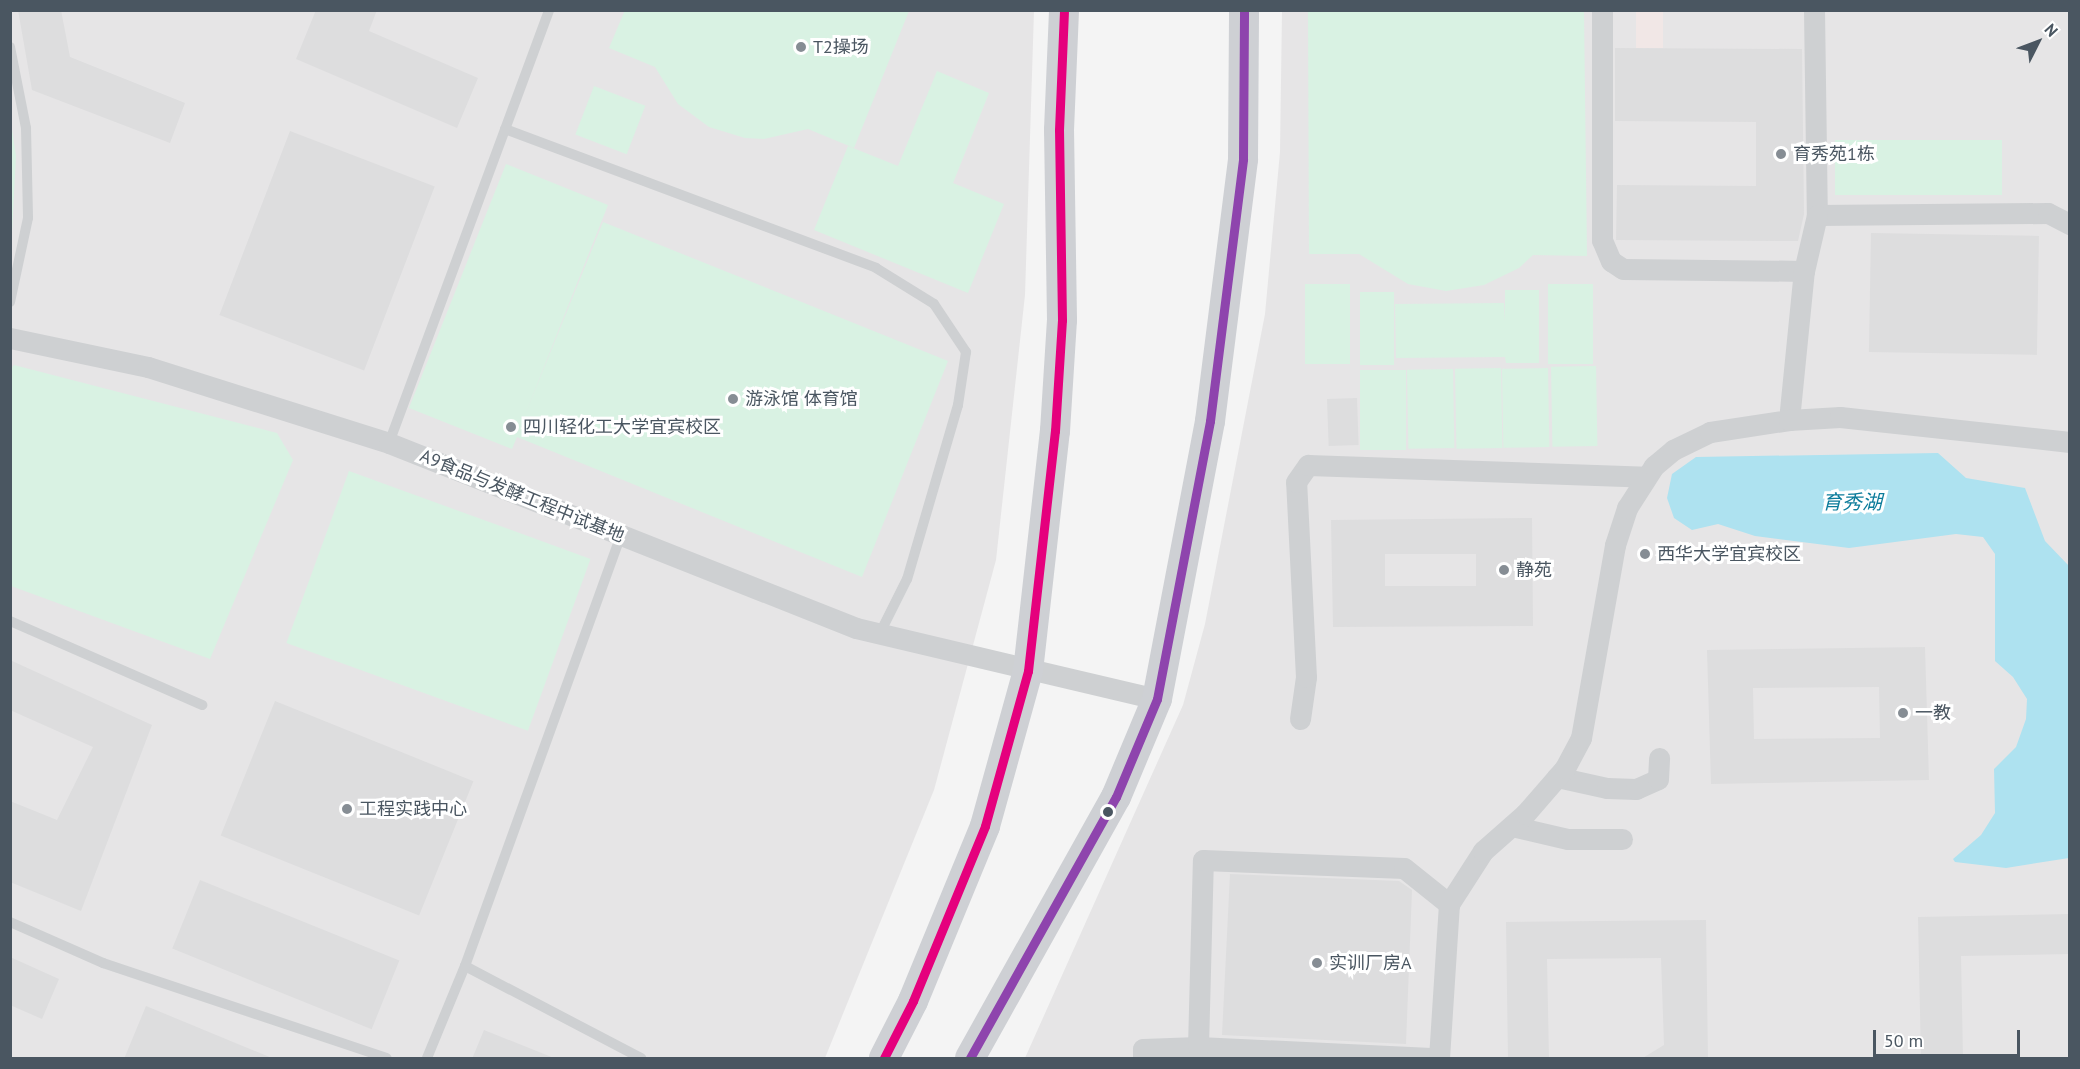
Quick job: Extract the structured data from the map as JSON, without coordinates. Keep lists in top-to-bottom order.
{
  "streets": {
    "street": ["A9食品与发酵工程中试基地"]
  },
  "water": ["育秀湖"],
  "places": [
    "T2操场",
    "育秀苑1栋",
    "游泳馆 体育馆",
    "四川轻化工大学宜宾校区",
    "西华大学宜宾校区",
    "静苑",
    "一教",
    "工程实践中心",
    "实训厂房A"
  ],
  "scale_bar": "50 m",
  "north": "top right"
}
